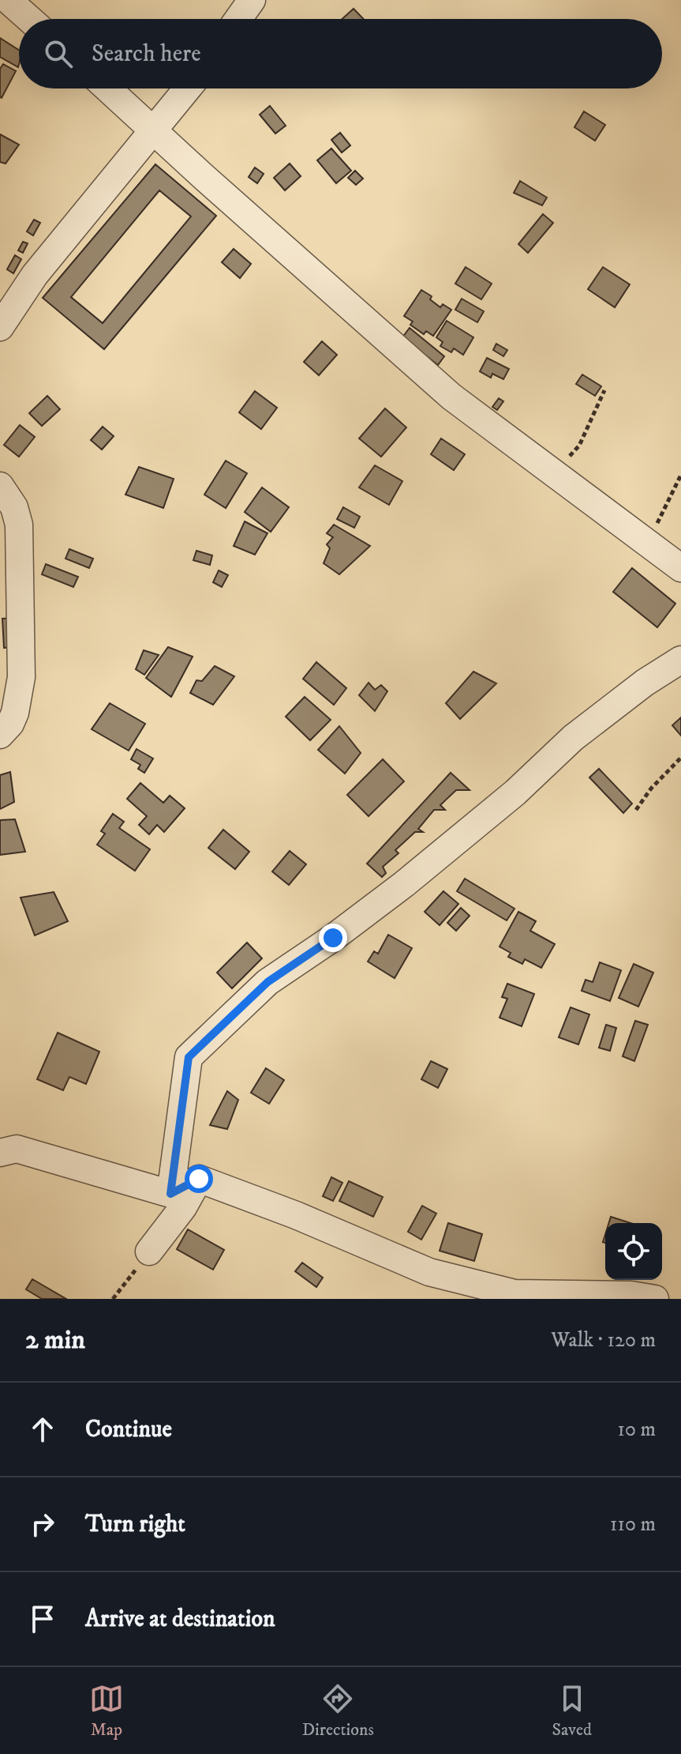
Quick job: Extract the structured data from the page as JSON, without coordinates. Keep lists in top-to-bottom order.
{
  "page": {
    "search": "Search here",
    "heading": ["2 min", "Walk · 120 m"],
    "list": [
      ["Continue", "10 m"],
      ["Turn right", "110 m"],
      "Arrive at destination"
    ],
    "nav": ["Map", "Directions", "Saved"]
  }
}
